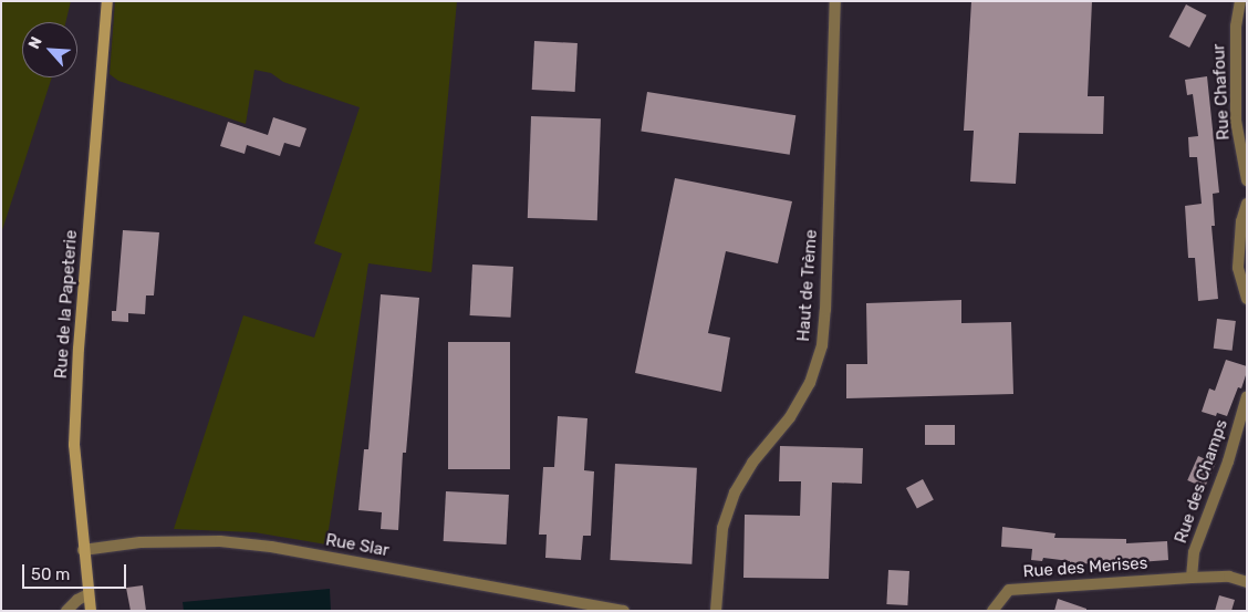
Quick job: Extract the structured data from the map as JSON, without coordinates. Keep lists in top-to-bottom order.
{
  "streets": {
    "main road": ["Rue de la Papeterie"],
    "street": [
      "Rue Chafour",
      "Haut de Trème",
      "Rue des Champs",
      "Rue Slar",
      "Rue des Merises"
    ]
  },
  "crossings": [
    ["Rue de la Papeterie", "Rue Slar"],
    ["Rue des Champs", "Rue des Merises"]
  ],
  "scale_bar": "50 m",
  "north": "top left"
}
